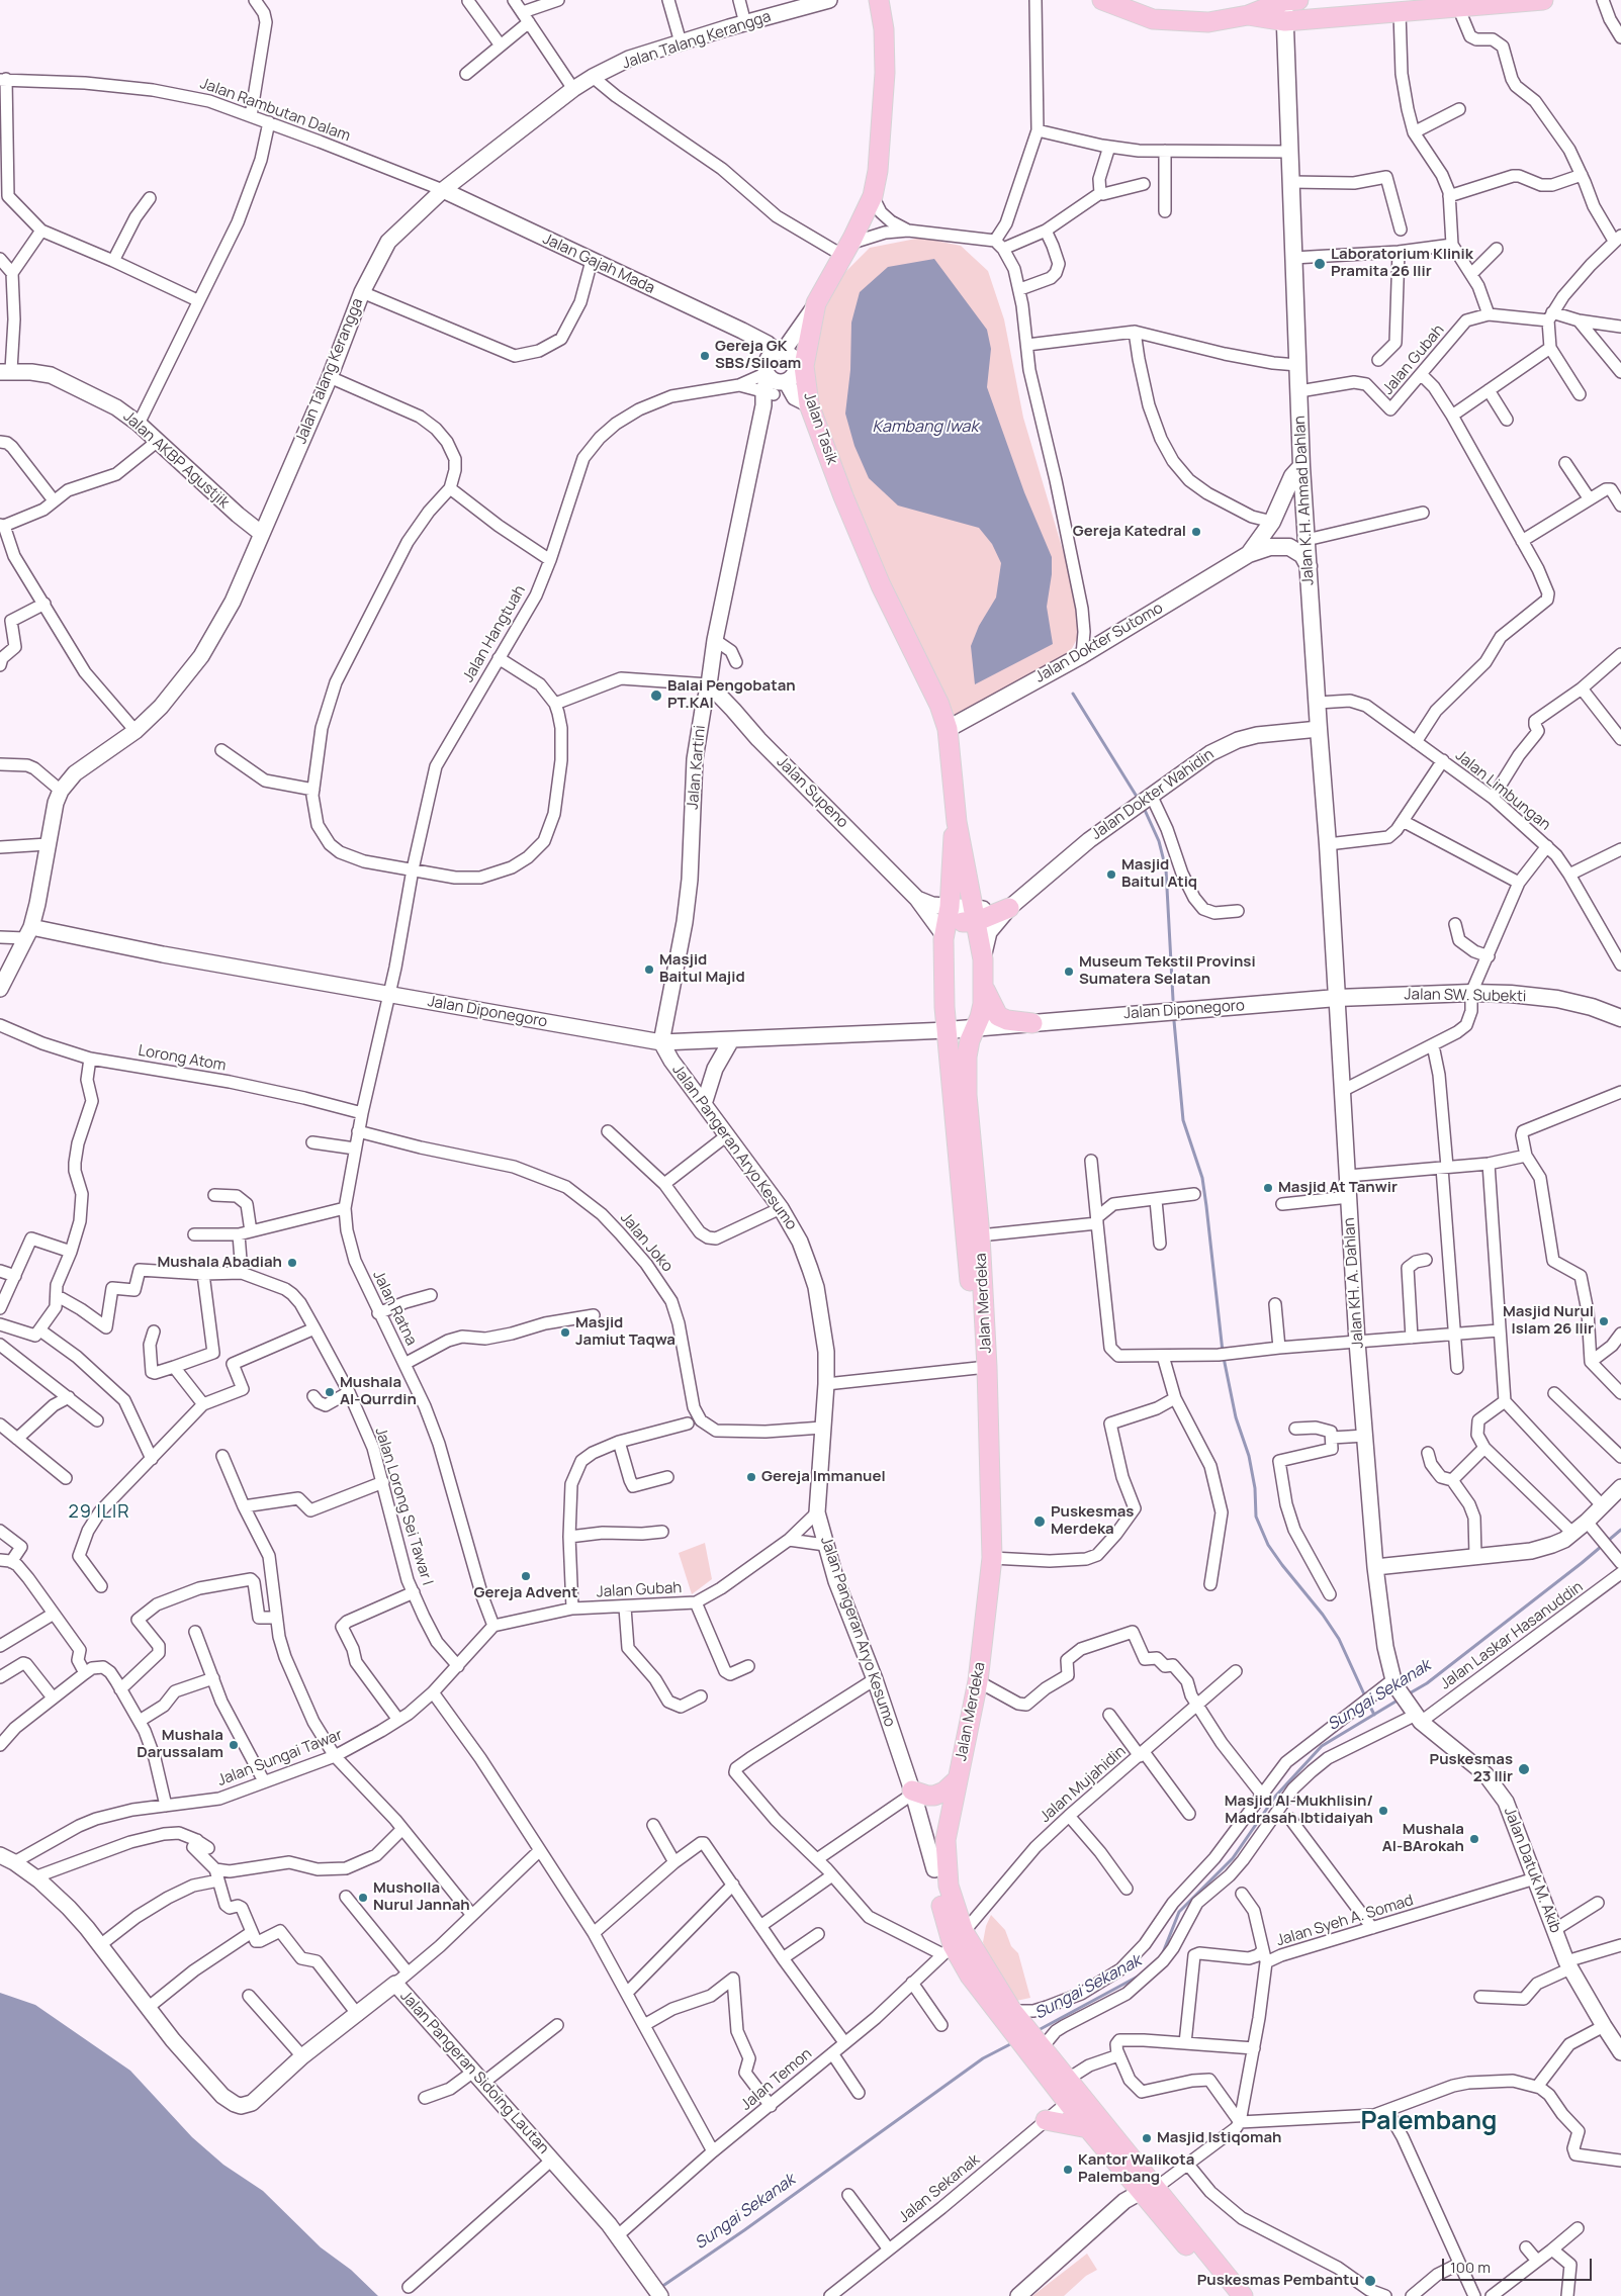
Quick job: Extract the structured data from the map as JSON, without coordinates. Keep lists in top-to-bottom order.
{
  "streets": {
    "main road": [
      "Jalan Tasik",
      "Jalan K.H. Ahmad Dahlan",
      "Jalan Dokter Sutomo",
      "Jalan SW. Subekti",
      "Jalan Diponegoro",
      "Jalan Merdeka"
    ],
    "street": [
      "Jalan Talang Kerangga",
      "Jalan Rambutan Dalam",
      "Jalan Gajah Mada",
      "Jalan Gubah",
      "Jalan AKBP Agustjik",
      "Jalan Hangtuah",
      "Jalan Kartini",
      "Jalan Limbungan",
      "Jalan Supeno",
      "Jalan Dokter Wahidin",
      "Lorong Atom",
      "Jalan Pangeran Aryo Kesumo",
      "Jalan Joko",
      "Jalan KH. A. Dahlan",
      "Jalan Ratna",
      "Jalan Lorong Sei Tawar I",
      "Jalan Laskar Hasanuddin",
      "Jalan Sungai Tawar",
      "Jalan Mujahidin",
      "Jalan Datuk M. Akib",
      "Jalan Syeh A. Somad",
      "Jalan Pangeran Sidoing Lautan",
      "Jalan Temon",
      "Jalan Sekanak"
    ]
  },
  "crossings": [
    ["Jalan Talang Kerangga", "Jalan Rambutan Dalam"],
    ["Jalan Talang Kerangga", "Jalan Gajah Mada"],
    ["Jalan Talang Kerangga", "Jalan AKBP Agustjik"],
    ["Jalan Talang Kerangga", "Jalan Diponegoro"],
    ["Jalan Rambutan Dalam", "Jalan Gajah Mada"],
    ["Jalan Gajah Mada", "Jalan Kartini"],
    ["Jalan Gubah", "Jalan K.H. Ahmad Dahlan"],
    ["Jalan Gubah", "Jalan Pangeran Aryo Kesumo"],
    ["Jalan Gubah", "Jalan Ratna"],
    ["Jalan Gubah", "Jalan Sungai Tawar"],
    ["Jalan Tasik", "Jalan Dokter Sutomo"],
    ["Jalan Tasik", "Jalan Merdeka"],
    ["Jalan K.H. Ahmad Dahlan", "Jalan Limbungan"],
    ["Jalan K.H. Ahmad Dahlan", "Jalan Dokter Wahidin"],
    ["Jalan K.H. Ahmad Dahlan", "Jalan SW. Subekti"],
    ["Jalan K.H. Ahmad Dahlan", "Jalan Diponegoro"],
    ["Jalan K.H. Ahmad Dahlan", "Jalan KH. A. Dahlan"],
    ["Jalan Hangtuah", "Jalan Diponegoro"],
    ["Jalan Hangtuah", "Jalan Ratna"],
    ["Jalan Kartini", "Jalan Supeno"],
    ["Jalan Kartini", "Jalan Diponegoro"],
    ["Jalan Kartini", "Jalan Pangeran Aryo Kesumo"],
    ["Jalan Supeno", "Jalan Merdeka"],
    ["Jalan SW. Subekti", "Jalan Diponegoro"],
    ["Jalan SW. Subekti", "Jalan KH. A. Dahlan"],
    ["Jalan Diponegoro", "Jalan Pangeran Aryo Kesumo"],
    ["Jalan Diponegoro", "Jalan KH. A. Dahlan"],
    ["Jalan Diponegoro", "Jalan Merdeka"],
    ["Jalan Diponegoro", "Jalan Ratna"],
    ["Lorong Atom", "Jalan Ratna"],
    ["Jalan Pangeran Aryo Kesumo", "Jalan Joko"],
    ["Jalan Pangeran Aryo Kesumo", "Jalan Merdeka"],
    ["Jalan Joko", "Jalan Ratna"],
    ["Jalan KH. A. Dahlan", "Jalan Datuk M. Akib"],
    ["Jalan Merdeka", "Jalan Laskar Hasanuddin"],
    ["Jalan Merdeka", "Jalan Mujahidin"],
    ["Jalan Merdeka", "Jalan Temon"],
    ["Jalan Merdeka", "Jalan Sekanak"],
    ["Jalan Ratna", "Jalan Sungai Tawar"],
    ["Jalan Lorong Sei Tawar I", "Jalan Sungai Tawar"],
    ["Jalan Laskar Hasanuddin", "Jalan Datuk M. Akib"],
    ["Jalan Sungai Tawar", "Jalan Pangeran Sidoing Lautan"],
    ["Jalan Mujahidin", "Jalan Temon"],
    ["Jalan Datuk M. Akib", "Jalan Syeh A. Somad"],
    ["Jalan Pangeran Sidoing Lautan", "Jalan Temon"]
  ],
  "districts": ["29 ILIR", "Palembang"],
  "water": ["Kambang Iwak", "Sungai Sekanak"],
  "places": [
    "Laboratorium Klinik Pramita 26 Ilir",
    "Gereja GK SBS/Siloam",
    "Gereja Katedral",
    "Balai Pengobatan PT.KAI",
    "Masjid Baitul Atiq",
    "Masjid Baitul Majid",
    "Museum Tekstil Provinsi Sumatera Selatan",
    "Masjid At Tanwir",
    "Mushala Abadiah",
    "Masjid Nurul Islam 26 Ilir",
    "Masjid Jamiut Taqwa",
    "Mushala Al-Qurrdin",
    "Gereja Immanuel",
    "Puskesmas Merdeka",
    "Gereja Advent",
    "Mushala Darussalam",
    "Puskesmas 23 Ilir",
    "Masjid Al-Mukhlisin/ Madrasah Ibtidaiyah",
    "Mushala Al-BArokah",
    "Musholla Nurul Jannah",
    "Masjid Istiqomah",
    "Kantor Walikota Palembang",
    "Puskesmas Pembantu"
  ],
  "scale_bar": "100 m"
}
